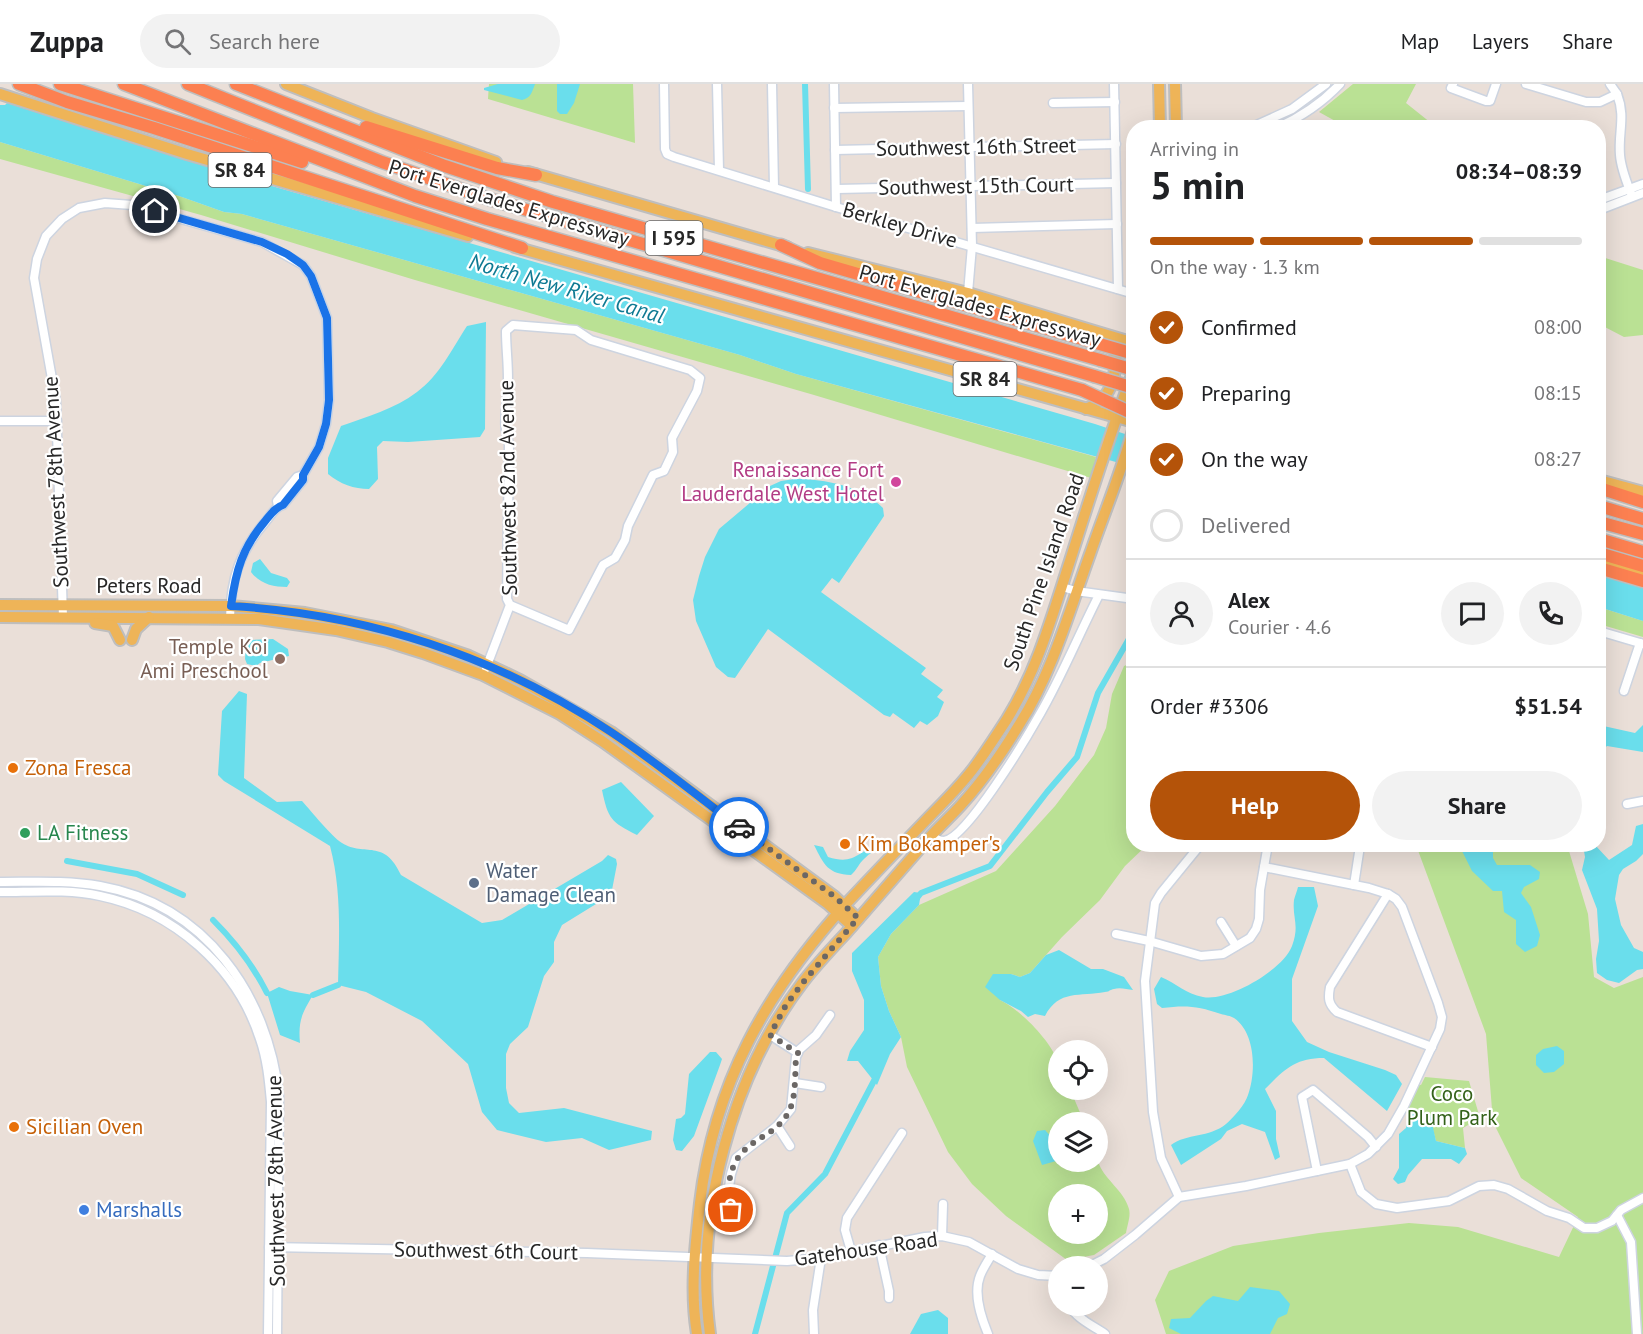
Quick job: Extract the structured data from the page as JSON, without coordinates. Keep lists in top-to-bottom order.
{
  "streets": {
    "highway": ["Port Everglades Expressway", "I 595"],
    "main road": ["SR 84", "South Pine Island Road", "Peters Road"],
    "street": [
      "Southwest 16th Street",
      "Southwest 15th Court",
      "Berkley Drive",
      "Southwest 78th Avenue",
      "Southwest 82nd Avenue",
      "Gatehouse Road",
      "Southwest 6th Court"
    ]
  },
  "crossings": [
    ["SR 84", "South Pine Island Road"],
    ["Southwest 78th Avenue", "Peters Road"],
    ["Southwest 78th Avenue", "Southwest 6th Court"],
    ["Southwest 82nd Avenue", "Peters Road"],
    ["South Pine Island Road", "Peters Road"],
    ["South Pine Island Road", "Gatehouse Road"],
    ["South Pine Island Road", "Southwest 6th Court"],
    ["Gatehouse Road", "Southwest 6th Court"]
  ],
  "water": ["North New River Canal"],
  "parks": ["Coco Plum Park"],
  "places": [
    "Renaissance Fort Lauderdale West Hotel",
    "Temple Koi Ami Preschool",
    "Zona Fresca",
    "LA Fitness",
    "Kim Bokamper's",
    "Water Damage Clean",
    "Sicilian Oven",
    "Marshalls"
  ],
  "page": {
    "header": "Zuppa",
    "search": "Search here",
    "nav": ["Map", "Layers", "Share"],
    "heading": ["5 min", "Arriving in", "08:34–08:39"],
    "panel": [
      "Alex",
      "Courier · 4.6",
      "Order #3306",
      "$51.54"
    ],
    "bar": "On the way · 1.3 km",
    "list": [
      ["Confirmed", "08:00"],
      ["Preparing", "08:15"],
      ["On the way", "08:27"],
      "Delivered"
    ],
    "buttons": ["Help", "Share"],
    "map_buttons": ["+", "−"]
  }
}
